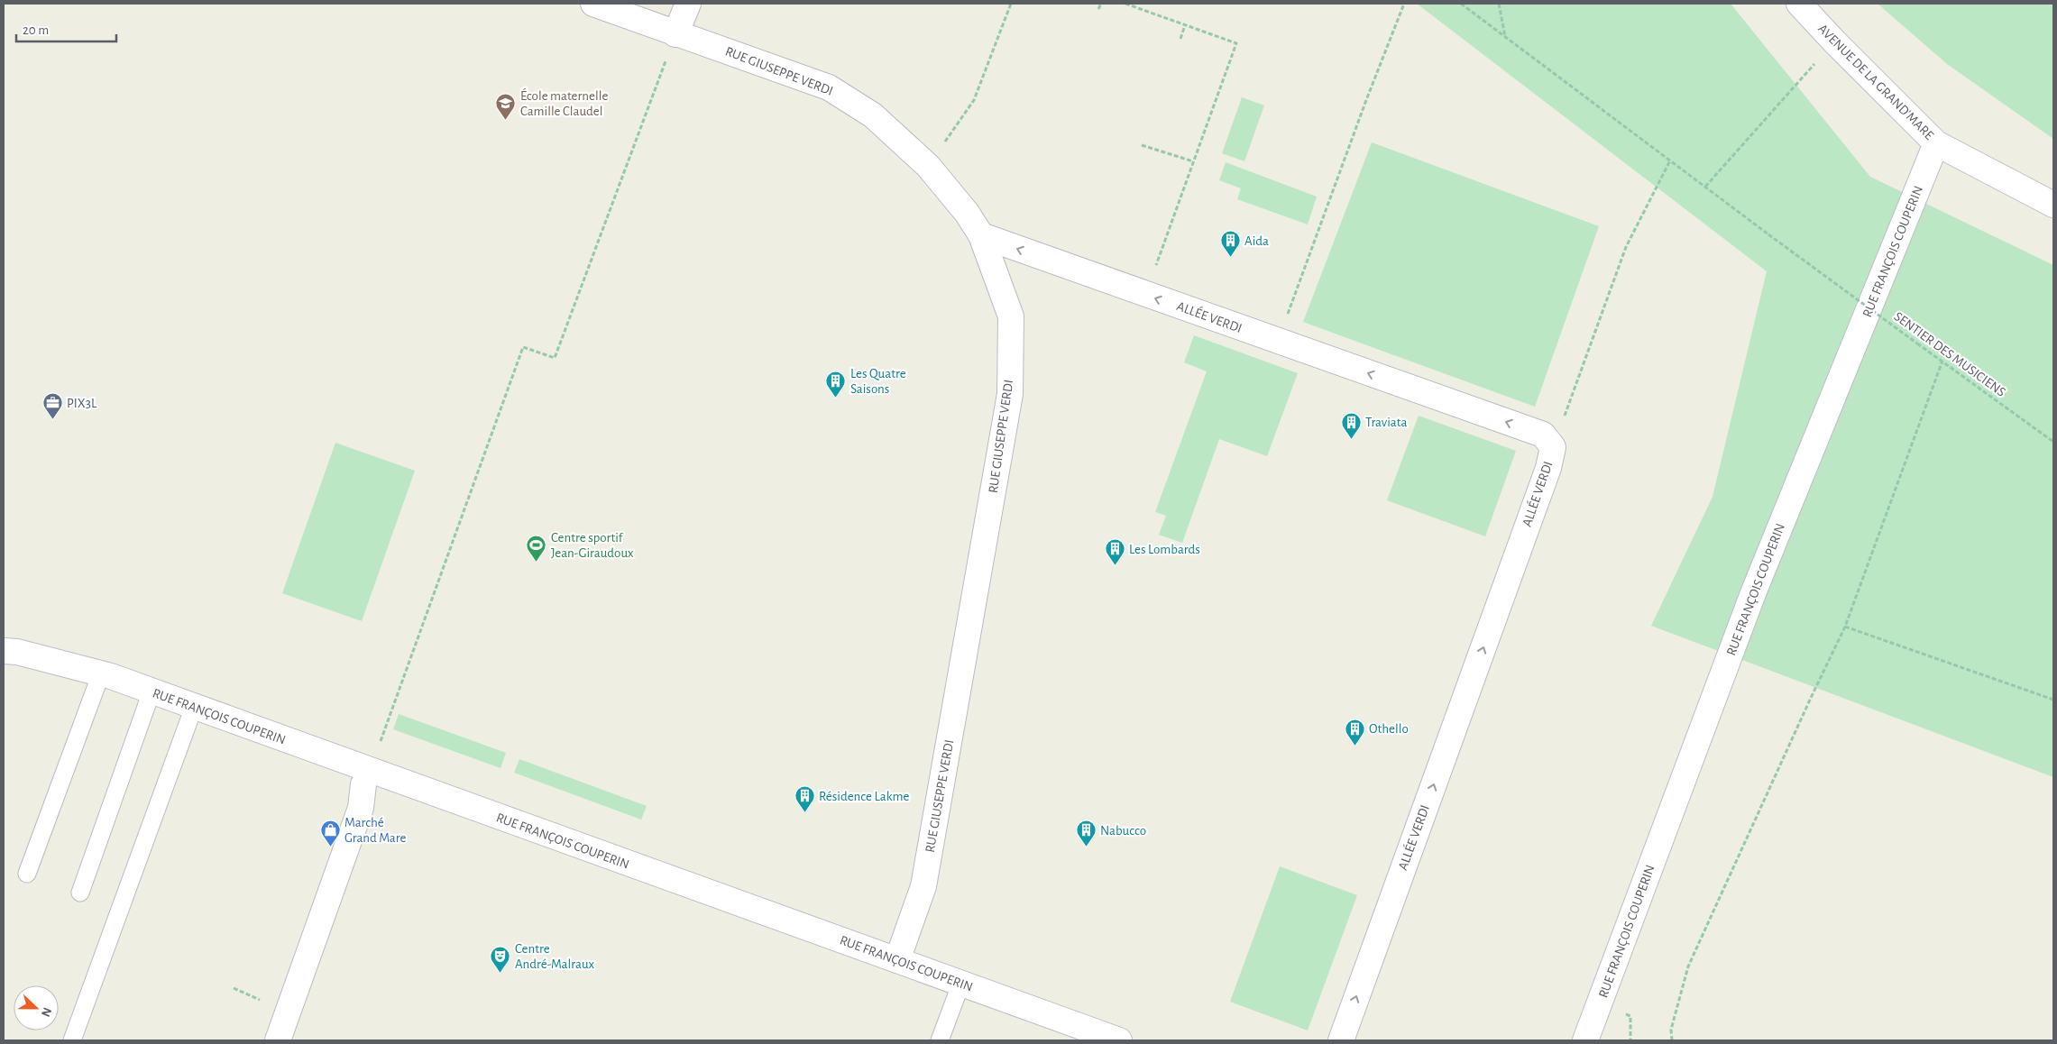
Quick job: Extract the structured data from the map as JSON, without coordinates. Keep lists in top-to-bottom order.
{
  "streets": {
    "street": [
      "RUE GIUSEPPE VERDI",
      "AVENUE DE LA GRAND'MARE",
      "RUE FRANÇOIS COUPERIN",
      "ALLÉE VERDI"
    ],
    "path": ["SENTIER DES MUSICIENS"]
  },
  "crossings": [
    ["RUE GIUSEPPE VERDI", "RUE FRANÇOIS COUPERIN"],
    ["RUE GIUSEPPE VERDI", "ALLÉE VERDI"],
    ["AVENUE DE LA GRAND'MARE", "RUE FRANÇOIS COUPERIN"]
  ],
  "places": {
    "school or university": ["École maternelle Camille Claudel"],
    "building": [
      "Aida",
      "Les Quatre Saisons",
      "Traviata",
      "Les Lombards",
      "Othello",
      "Résidence Lakme",
      "Nabucco"
    ],
    "office": ["PIX3L"],
    "sports": ["Centre sportif Jean-Giraudoux"],
    "shop": ["Marché Grand Mare"],
    "theatre": ["Centre André-Malraux"]
  },
  "scale_bar": "20 m",
  "north": "right"
}
